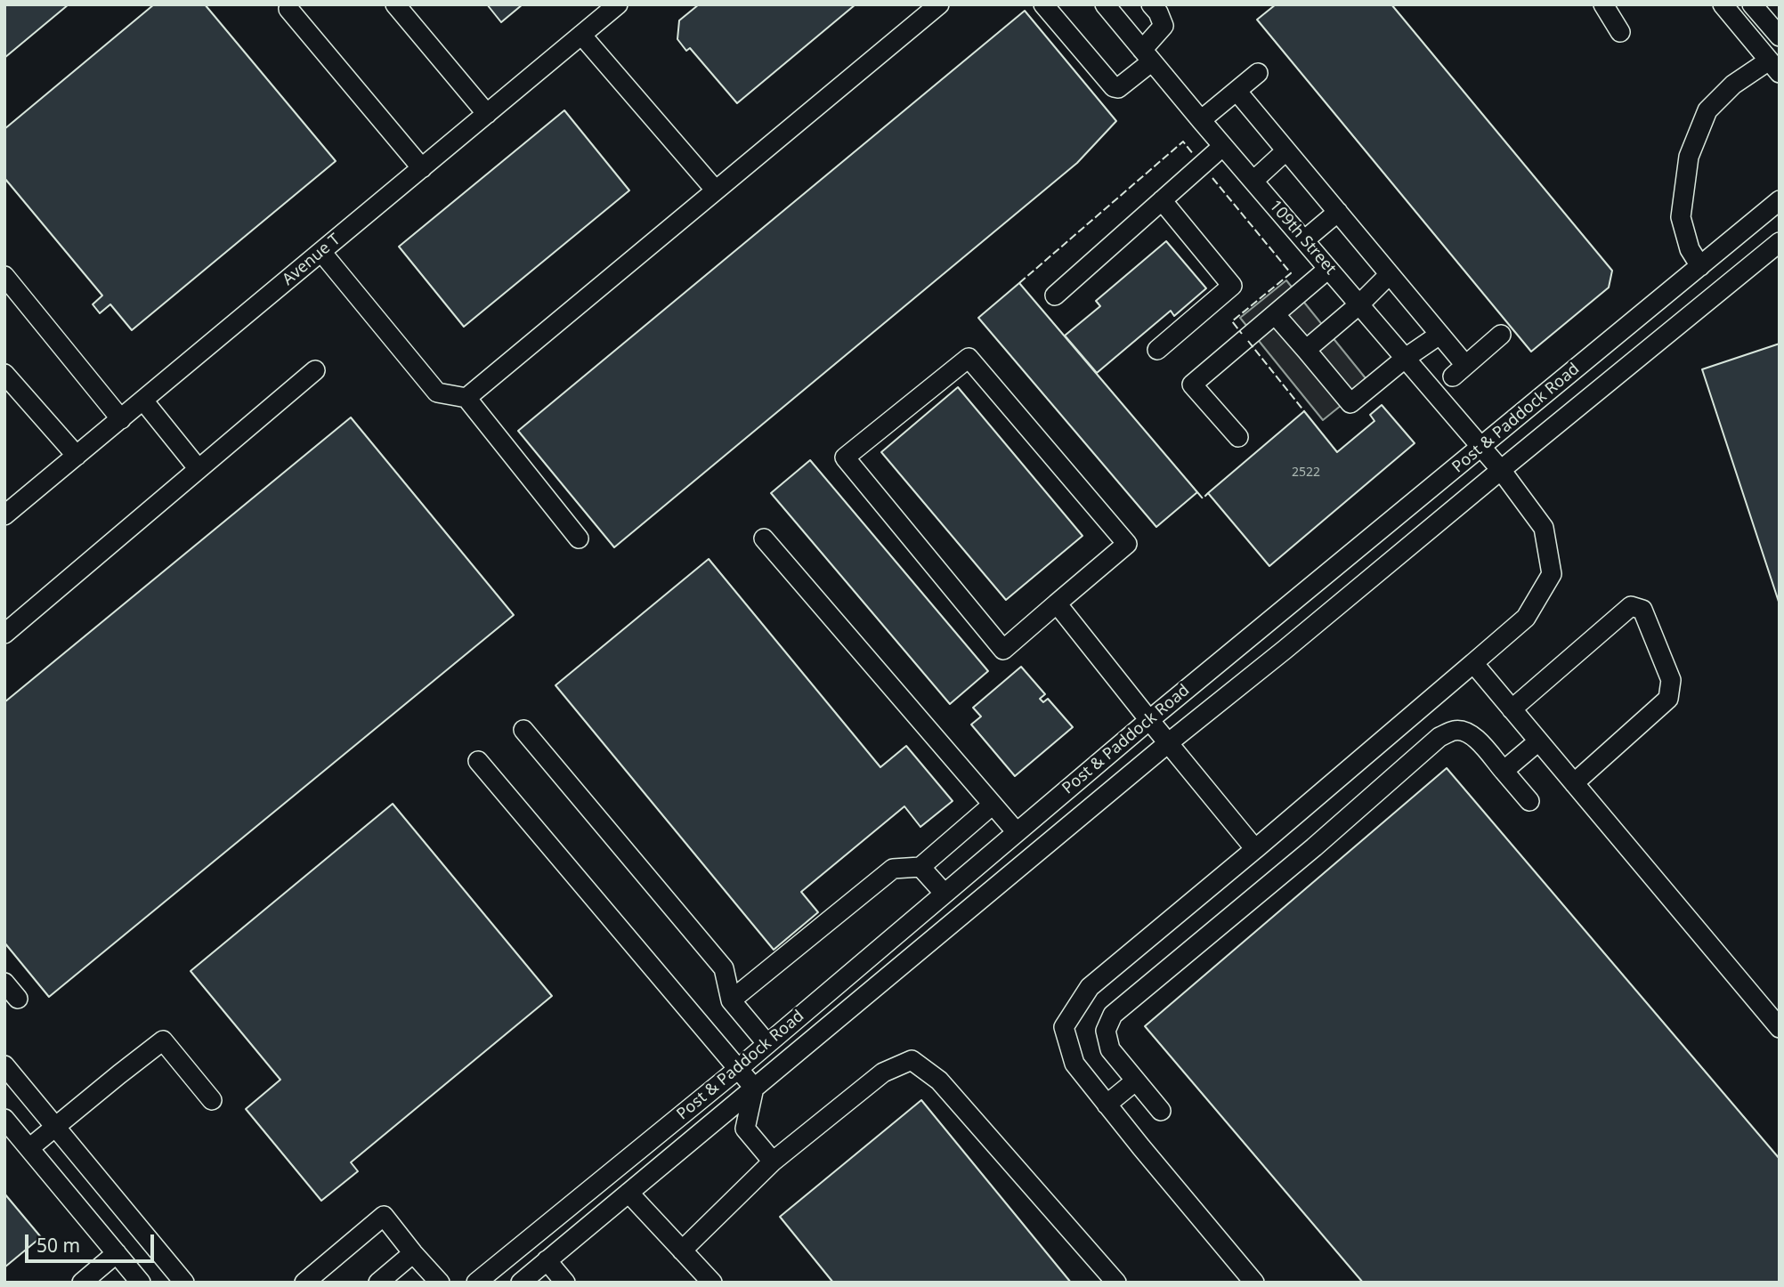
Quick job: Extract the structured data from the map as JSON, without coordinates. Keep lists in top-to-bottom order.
{
  "streets": {
    "street": ["109th Street", "Avenue T", "Post & Paddock Road"]
  },
  "crossings": [
    ["109th Street", "Post & Paddock Road"]
  ],
  "house_numbers": ["2522"],
  "scale_bar": "50 m"
}
